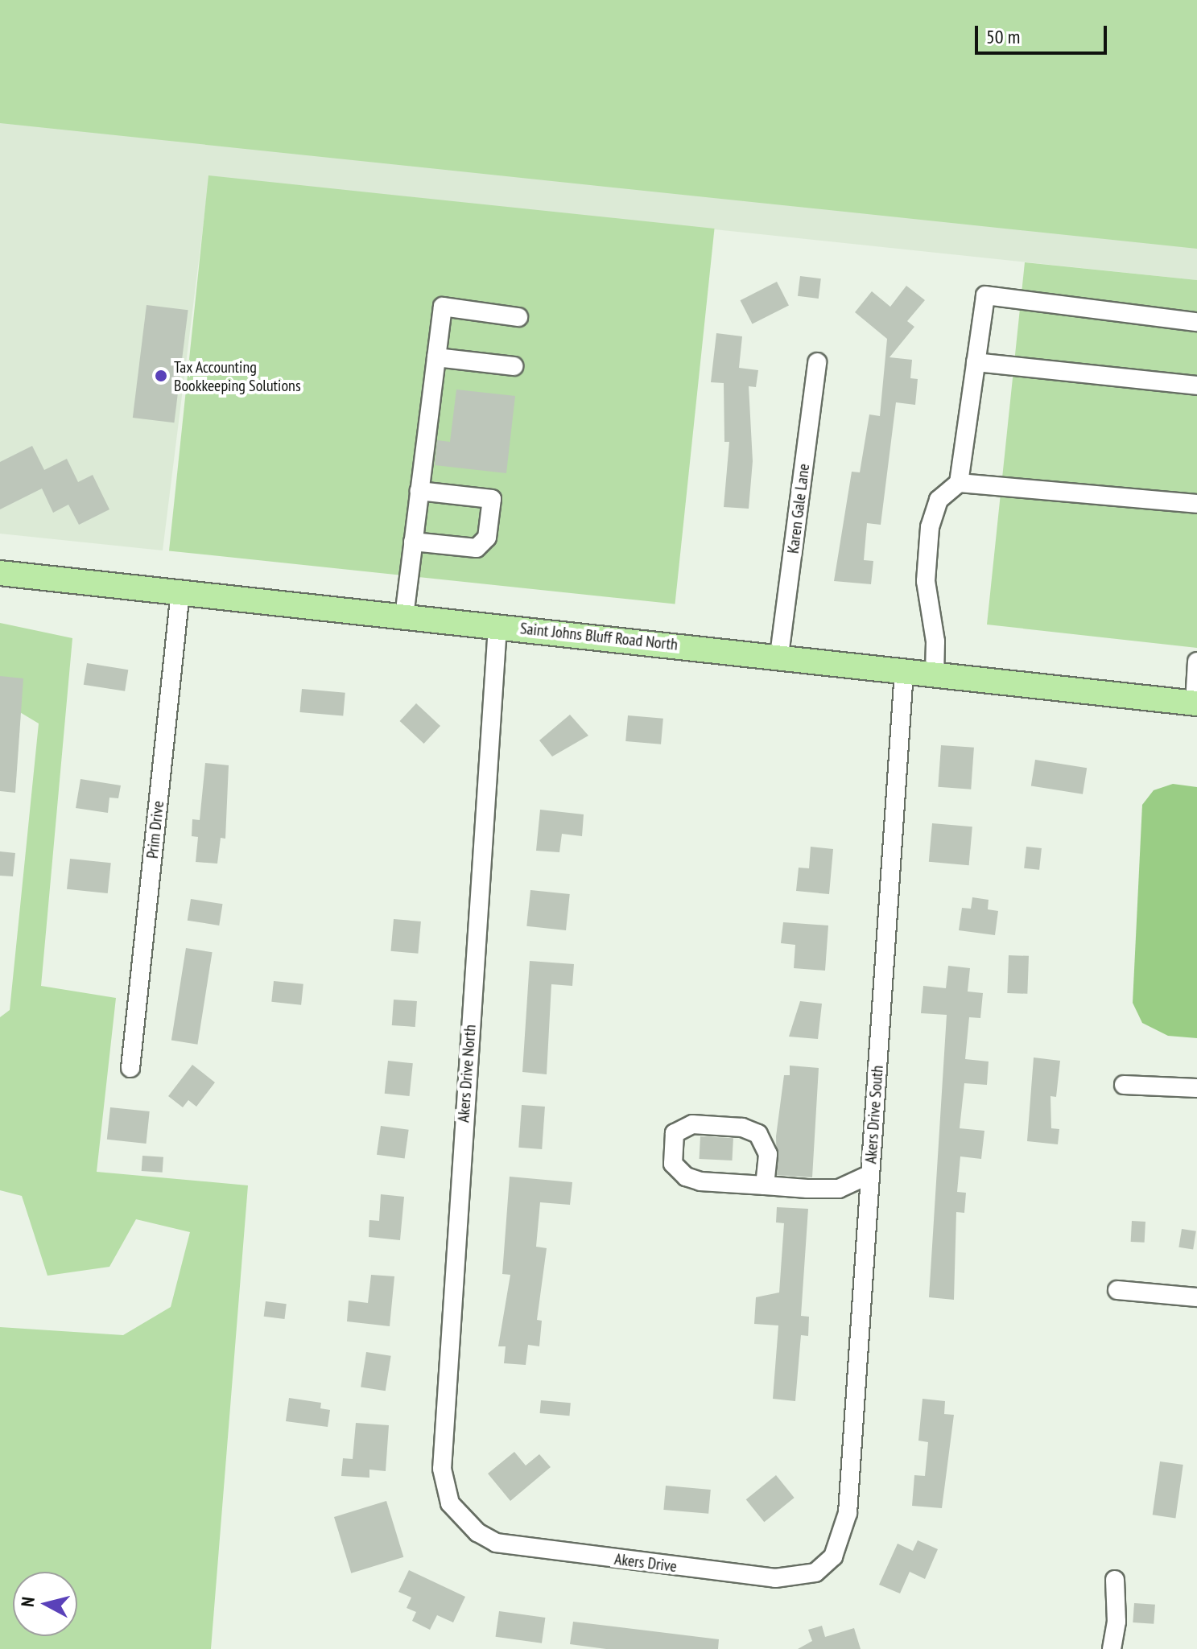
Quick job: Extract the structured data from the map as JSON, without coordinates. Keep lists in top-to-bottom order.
{
  "streets": {
    "main road": ["Saint Johns Bluff Road North"],
    "street": [
      "Karen Gale Lane",
      "Prim Drive",
      "Akers Drive North",
      "Akers Drive South",
      "Akers Drive"
    ]
  },
  "crossings": [
    ["Karen Gale Lane", "Saint Johns Bluff Road North"],
    ["Saint Johns Bluff Road North", "Prim Drive"],
    ["Saint Johns Bluff Road North", "Akers Drive North"],
    ["Saint Johns Bluff Road North", "Akers Drive South"],
    ["Akers Drive North", "Akers Drive"],
    ["Akers Drive South", "Akers Drive"]
  ],
  "places": ["Tax Accounting Bookkeeping Solutions"],
  "scale_bar": "50 m",
  "north": "left"
}
